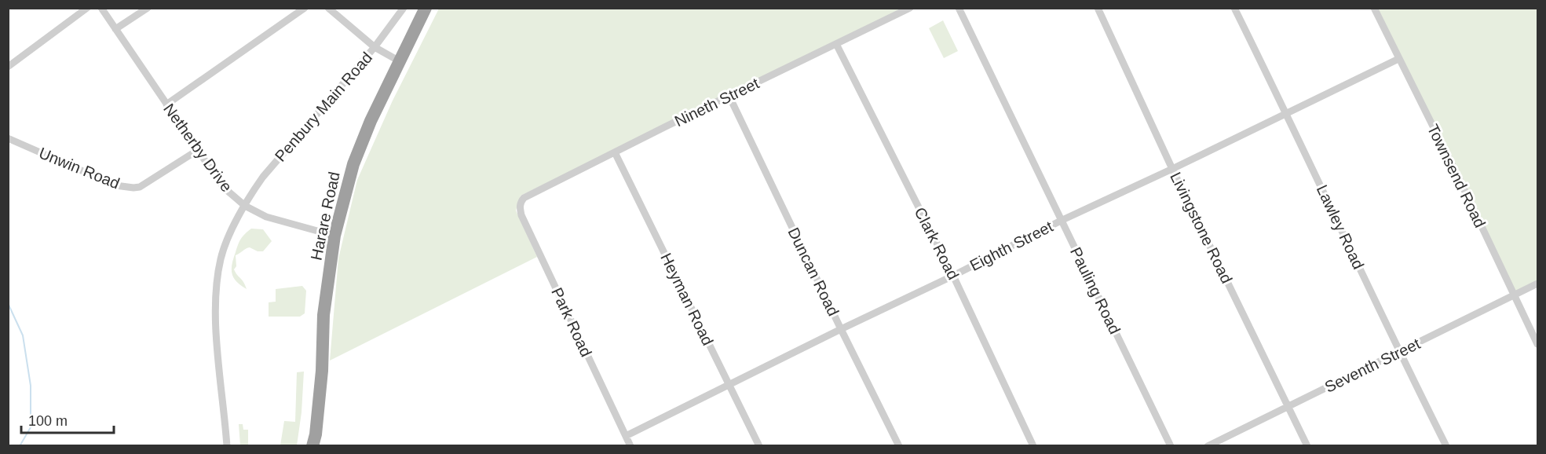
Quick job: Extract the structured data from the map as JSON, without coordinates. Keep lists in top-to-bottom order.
{
  "streets": {
    "highway": ["Harare Road"],
    "street": [
      "Nineth Street",
      "Penbury Main Road",
      "Netherby Drive",
      "Unwin Road",
      "Townsend Road",
      "Lawley Road",
      "Livingstone Road",
      "Clark Road",
      "Eighth Street",
      "Duncan Road",
      "Pauling Road",
      "Heyman Road",
      "Park Road",
      "Seventh Street"
    ]
  },
  "crossings": [
    ["Nineth Street", "Clark Road"],
    ["Nineth Street", "Duncan Road"],
    ["Nineth Street", "Heyman Road"],
    ["Nineth Street", "Park Road"],
    ["Penbury Main Road", "Netherby Drive"],
    ["Netherby Drive", "Unwin Road"],
    ["Netherby Drive", "Harare Road"],
    ["Townsend Road", "Eighth Street"],
    ["Townsend Road", "Seventh Street"],
    ["Lawley Road", "Eighth Street"],
    ["Lawley Road", "Seventh Street"],
    ["Livingstone Road", "Eighth Street"],
    ["Livingstone Road", "Seventh Street"],
    ["Clark Road", "Eighth Street"],
    ["Eighth Street", "Duncan Road"],
    ["Eighth Street", "Pauling Road"],
    ["Eighth Street", "Heyman Road"],
    ["Eighth Street", "Park Road"]
  ],
  "scale_bar": "100 m"
}
